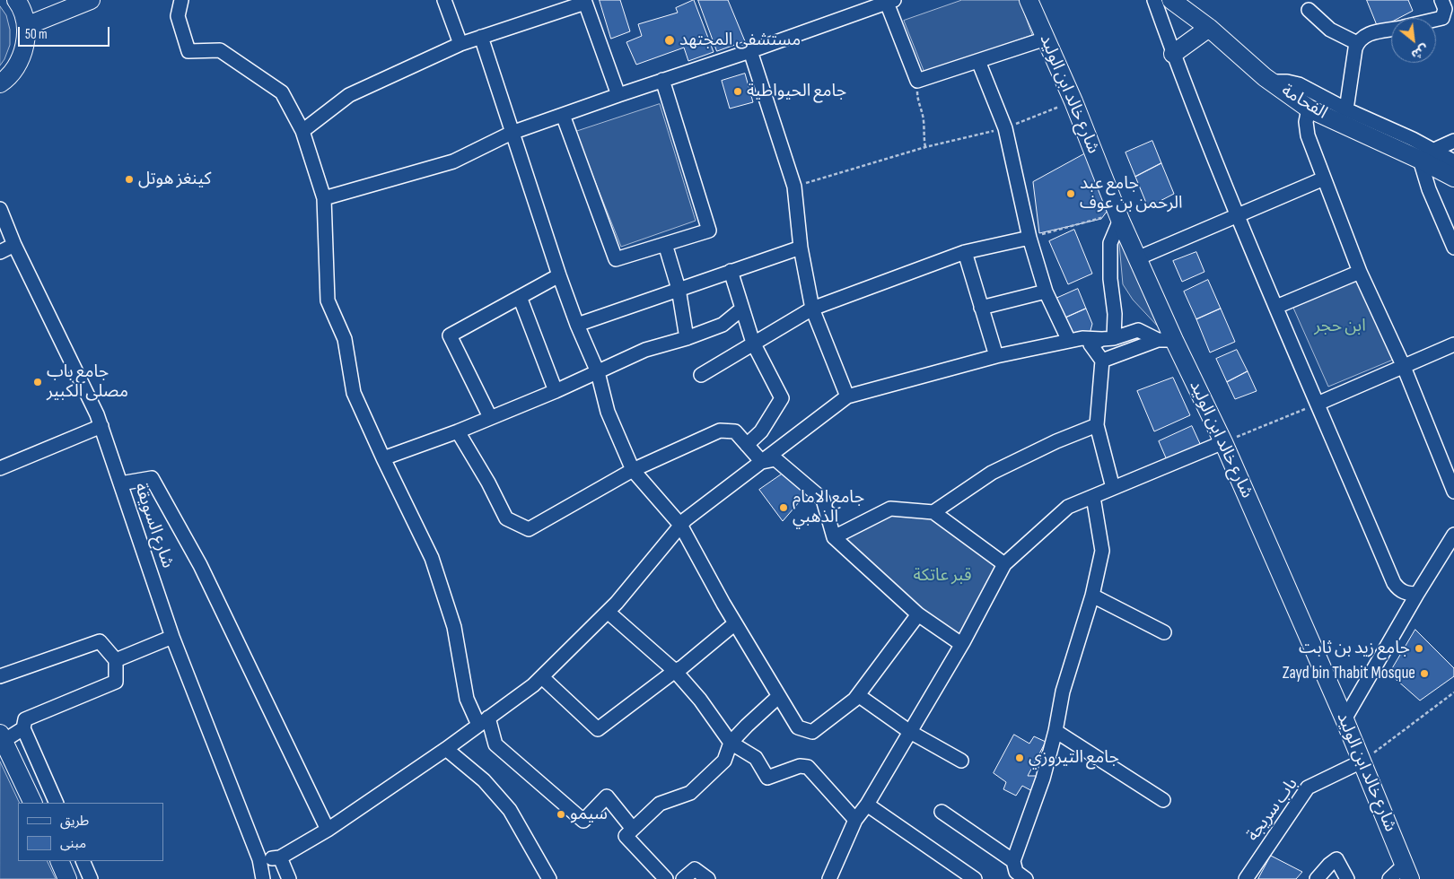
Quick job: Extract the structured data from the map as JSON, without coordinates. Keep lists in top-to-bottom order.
{
  "streets": {
    "main road": ["شارع خالد ابن الوليد", "الفحامة"],
    "street": ["شارع السويقة", "باب سريجة"]
  },
  "crossings": [
    ["شارع خالد ابن الوليد", "باب سريجة"]
  ],
  "parks": ["ابن حجر", "قبر عاتكة"],
  "places": [
    "مستشفى المجتهد",
    "جامع الحيواطية",
    "كينغز هوتل",
    "جامع عبد الرحمن بن عوف",
    "جامع باب مصلى الكبير",
    "جامع الامام الذهبي",
    "جامع زيد بن ثابت",
    "Zayd bin Thabit Mosque",
    "جامع التيروزي",
    "سيمو"
  ],
  "legend": ["طريق", "مبنى"],
  "scale_bar": "50 m",
  "north": "bottom right"
}
